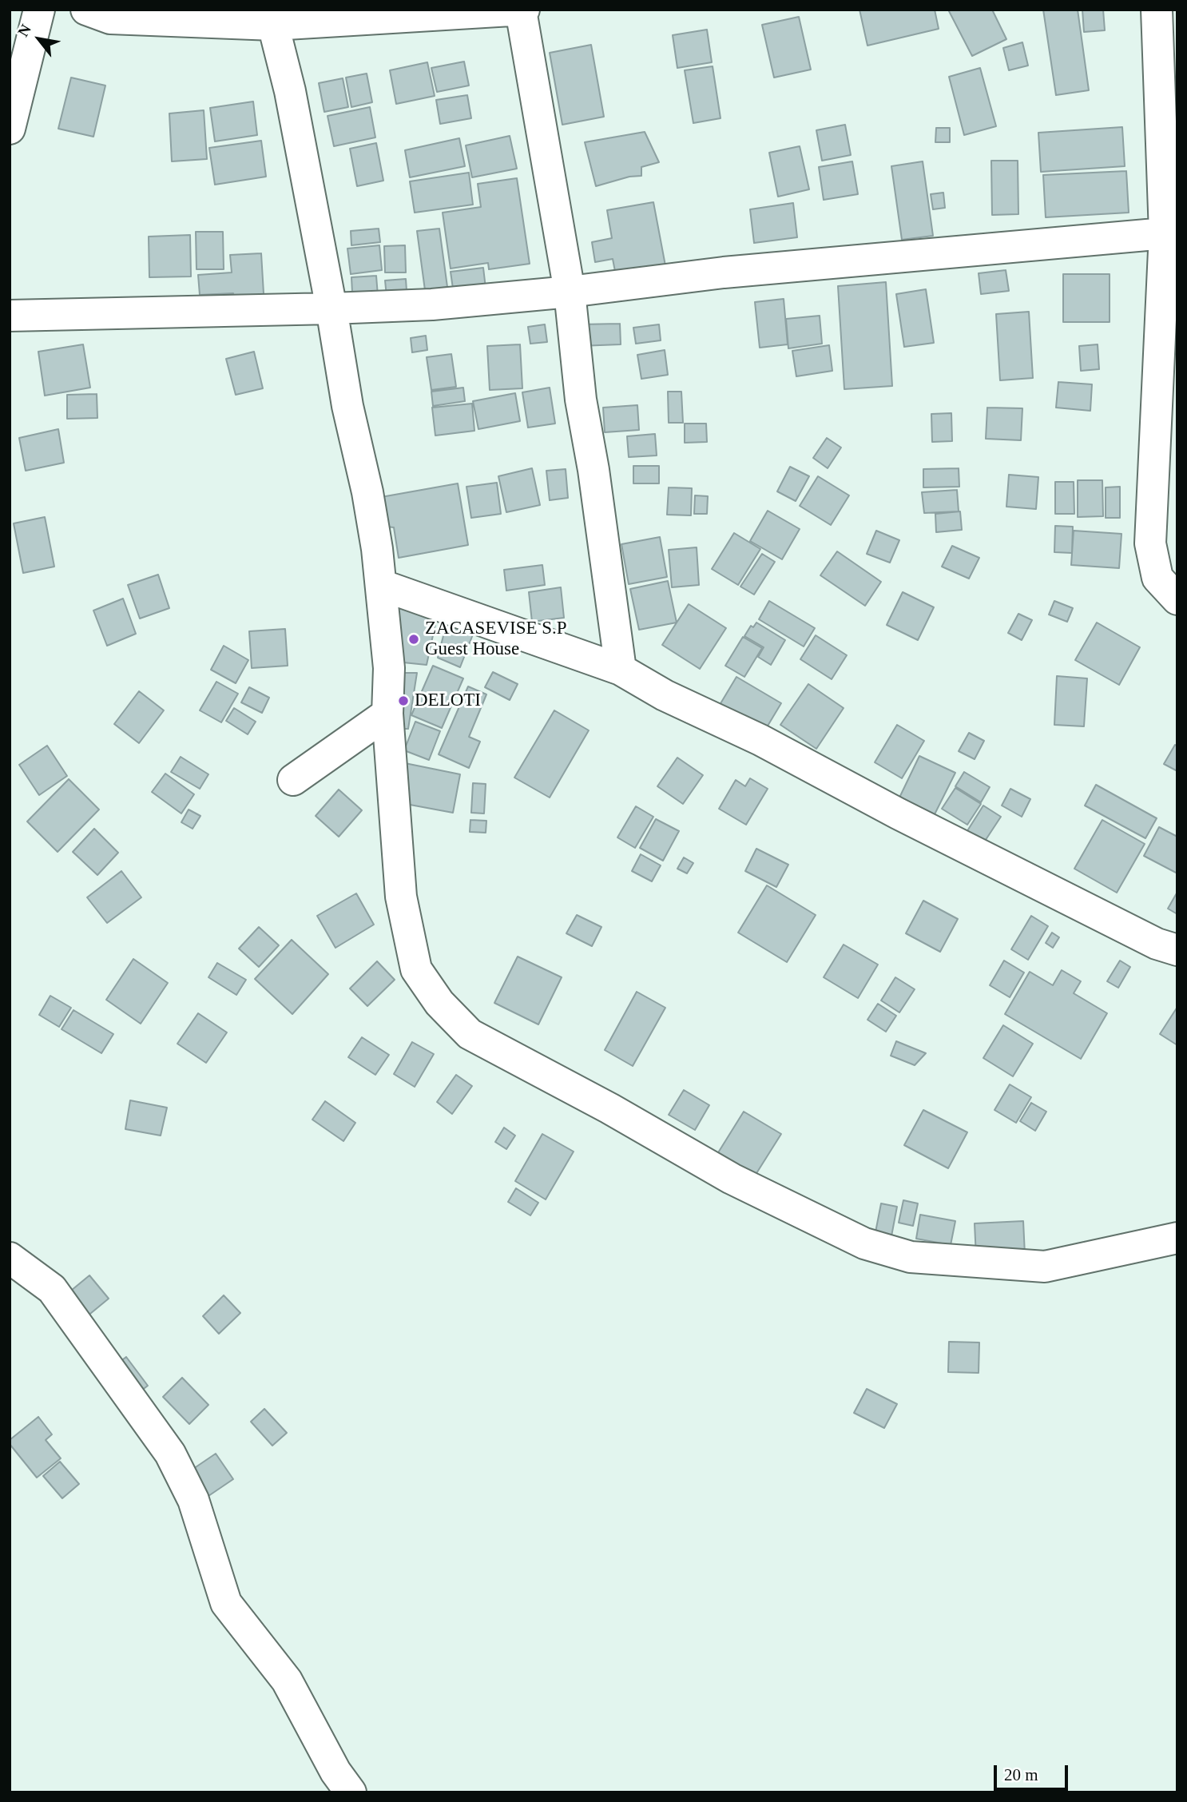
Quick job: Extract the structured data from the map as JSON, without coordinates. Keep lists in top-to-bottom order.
{
  "places": ["ZACASEVISE S.P Guest House", "DELOTI"],
  "scale_bar": "20 m",
  "north": "top left"
}
